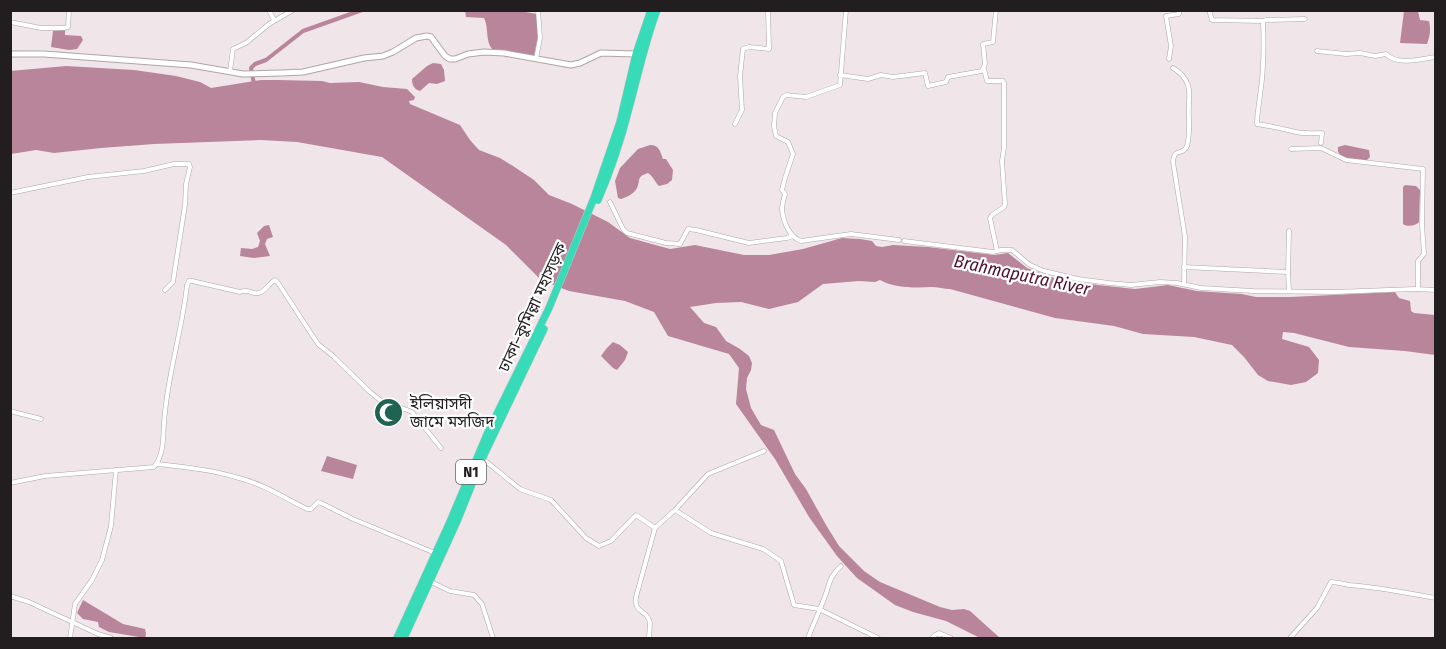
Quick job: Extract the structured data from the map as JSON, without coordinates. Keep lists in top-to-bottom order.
{
  "streets": {
    "highway": ["ঢাকা–কুমিল্লা মহাসড়ক", "N1"]
  },
  "water": ["Brahmaputra River"],
  "places": {
    "mosque": ["ইলিয়াসদী জামে মসজিদ"]
  }
}
